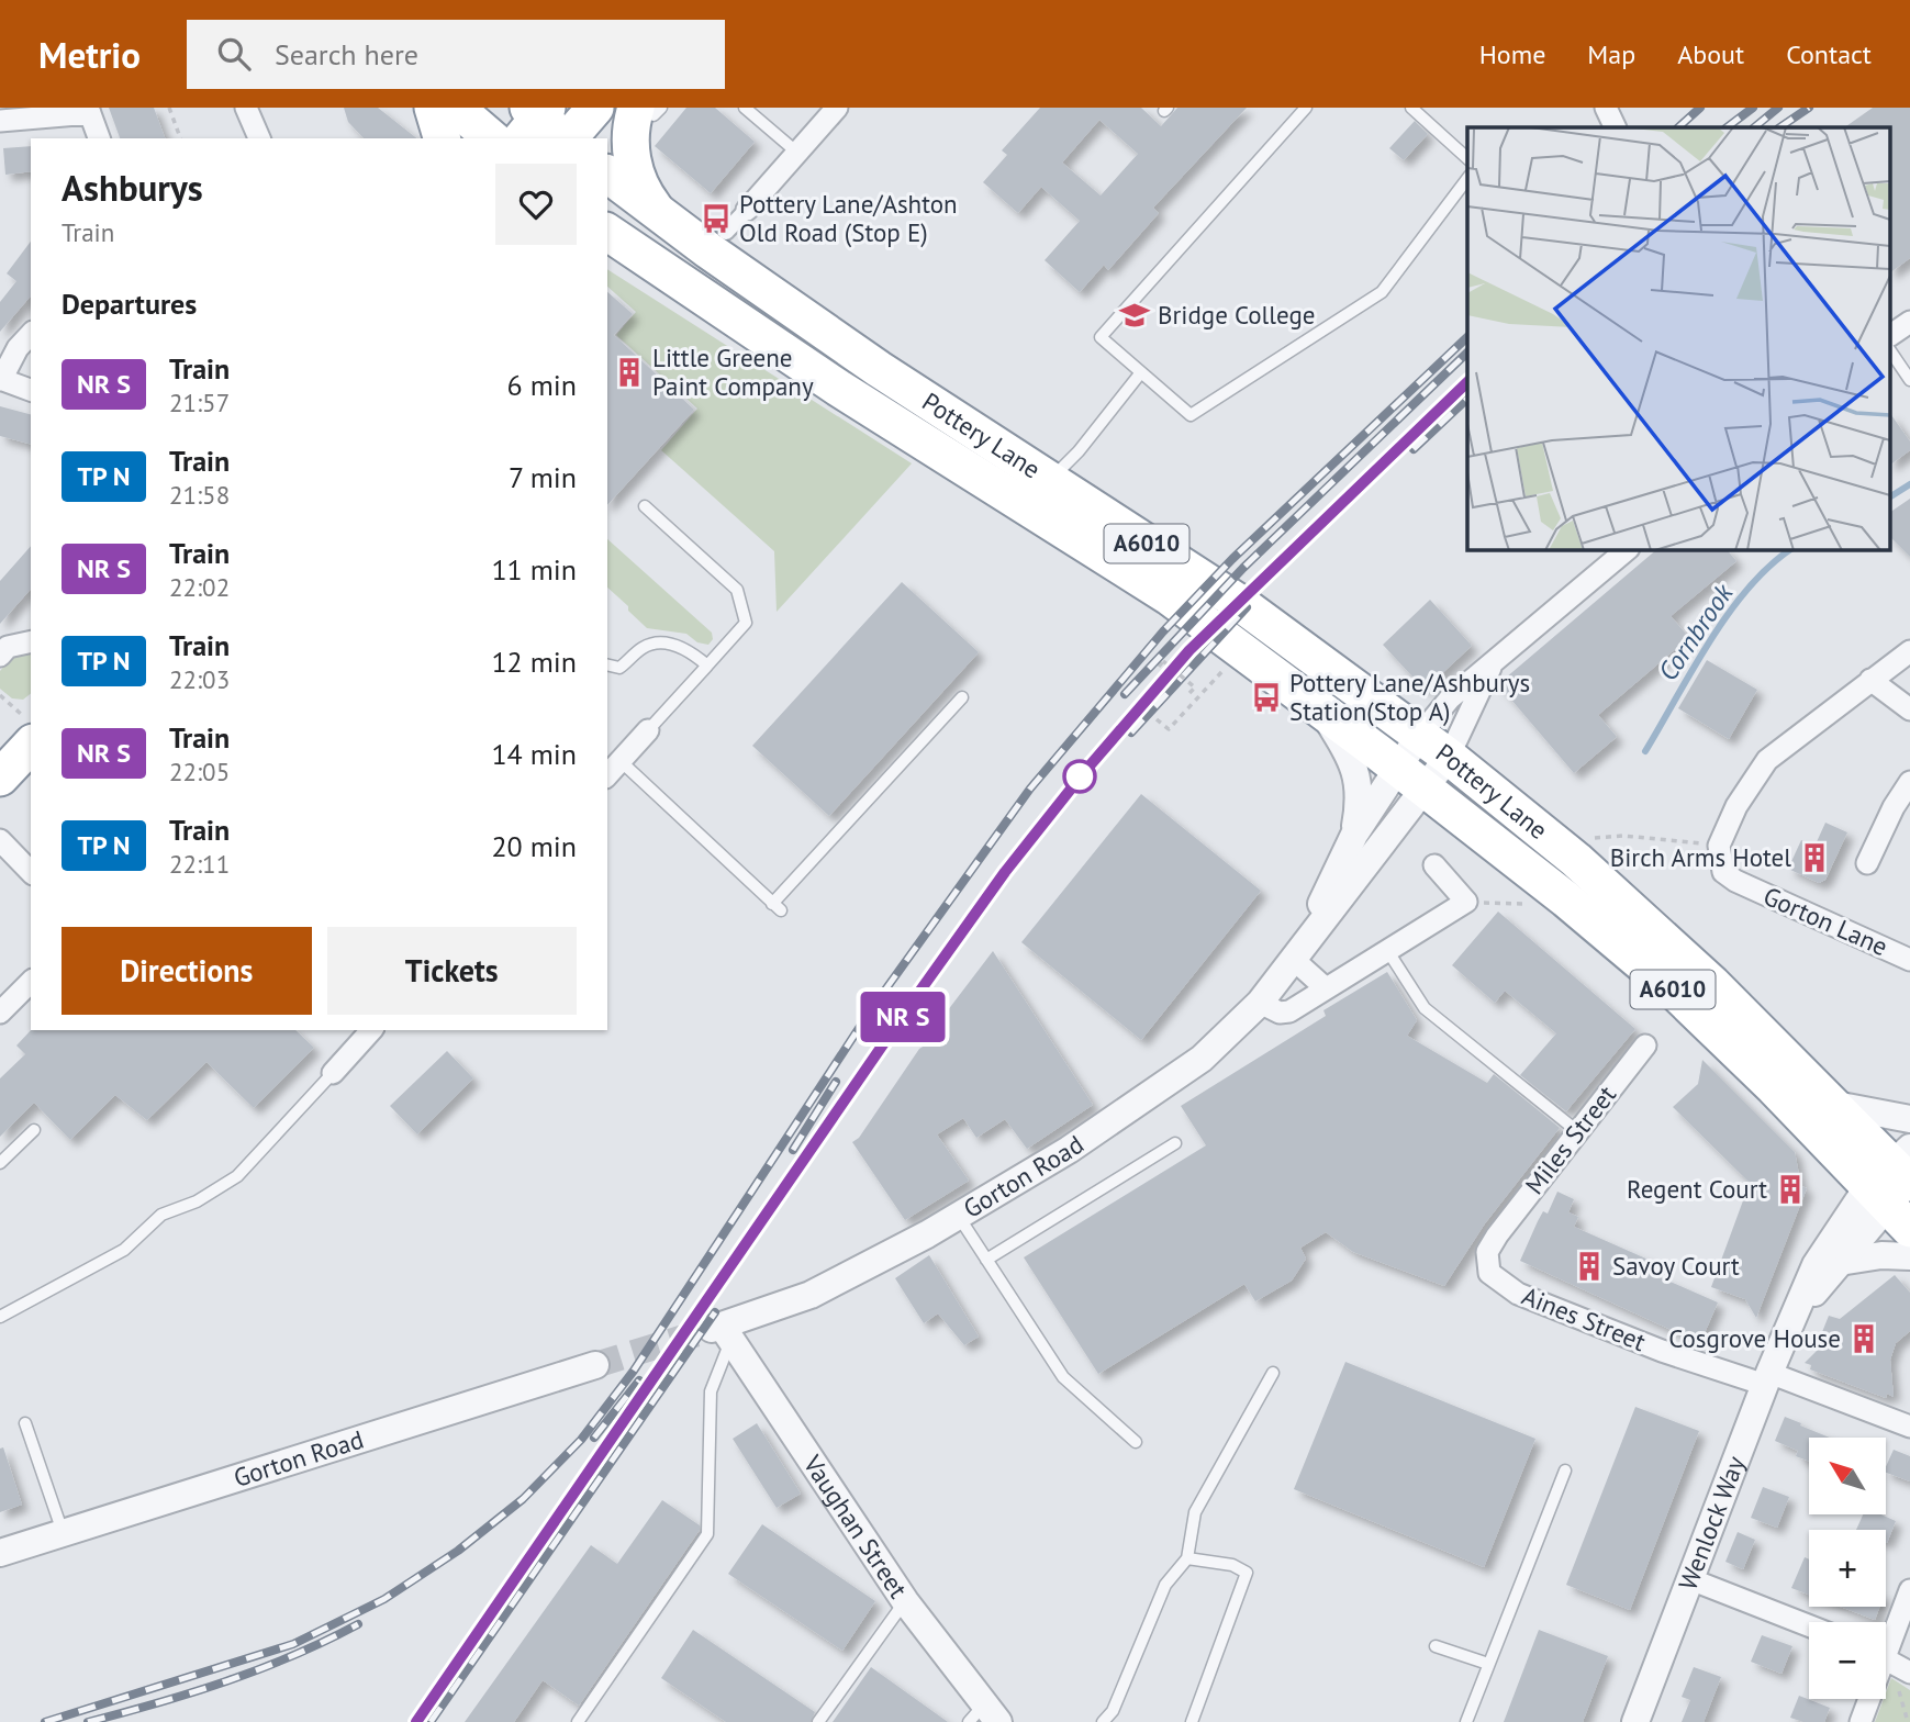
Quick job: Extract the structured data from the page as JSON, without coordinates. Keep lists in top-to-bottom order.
{
  "streets": {
    "highway": ["Pottery Lane", "A6010"],
    "street": [
      "Gorton Lane",
      "Miles Street",
      "Gorton Road",
      "Aines Street",
      "Wenlock Way",
      "Vaughan Street"
    ]
  },
  "crossings": [
    ["Pottery Lane", "Gorton Road"],
    ["Pottery Lane", "Wenlock Way"],
    ["Miles Street", "Aines Street"],
    ["Gorton Road", "Vaughan Street"],
    ["Aines Street", "Wenlock Way"]
  ],
  "water": ["Cornbrook"],
  "places": {
    "bus stop": ["Pottery Lane/Ashton Old Road (Stop E)", "Pottery Lane/Ashburys Station(Stop A)"],
    "school or university": ["Bridge College"],
    "building": [
      "Little Greene Paint Company",
      "Birch Arms Hotel",
      "Regent Court",
      "Savoy Court",
      "Cosgrove House"
    ]
  },
  "north": "top left",
  "page": {
    "header": "Metrio",
    "search": "Search here",
    "nav": [
      "Home",
      "Map",
      "About",
      "Contact"
    ],
    "on_map": "NR S",
    "heading": [
      ["Ashburys", "Train"],
      "Departures"
    ],
    "list": [
      {
        "mark": "NR S",
        "name": "Train",
        "note": "21:57",
        "value": "6 min"
      },
      {
        "mark": "TP N",
        "name": "Train",
        "note": "21:58",
        "value": "7 min"
      },
      {
        "mark": "NR S",
        "name": "Train",
        "note": "22:02",
        "value": "11 min"
      },
      {
        "mark": "TP N",
        "name": "Train",
        "note": "22:03",
        "value": "12 min"
      },
      {
        "mark": "NR S",
        "name": "Train",
        "note": "22:05",
        "value": "14 min"
      },
      {
        "mark": "TP N",
        "name": "Train",
        "note": "22:11",
        "value": "20 min"
      }
    ],
    "buttons": ["Directions", "Tickets"],
    "map_buttons": ["+", "−"]
  }
}
